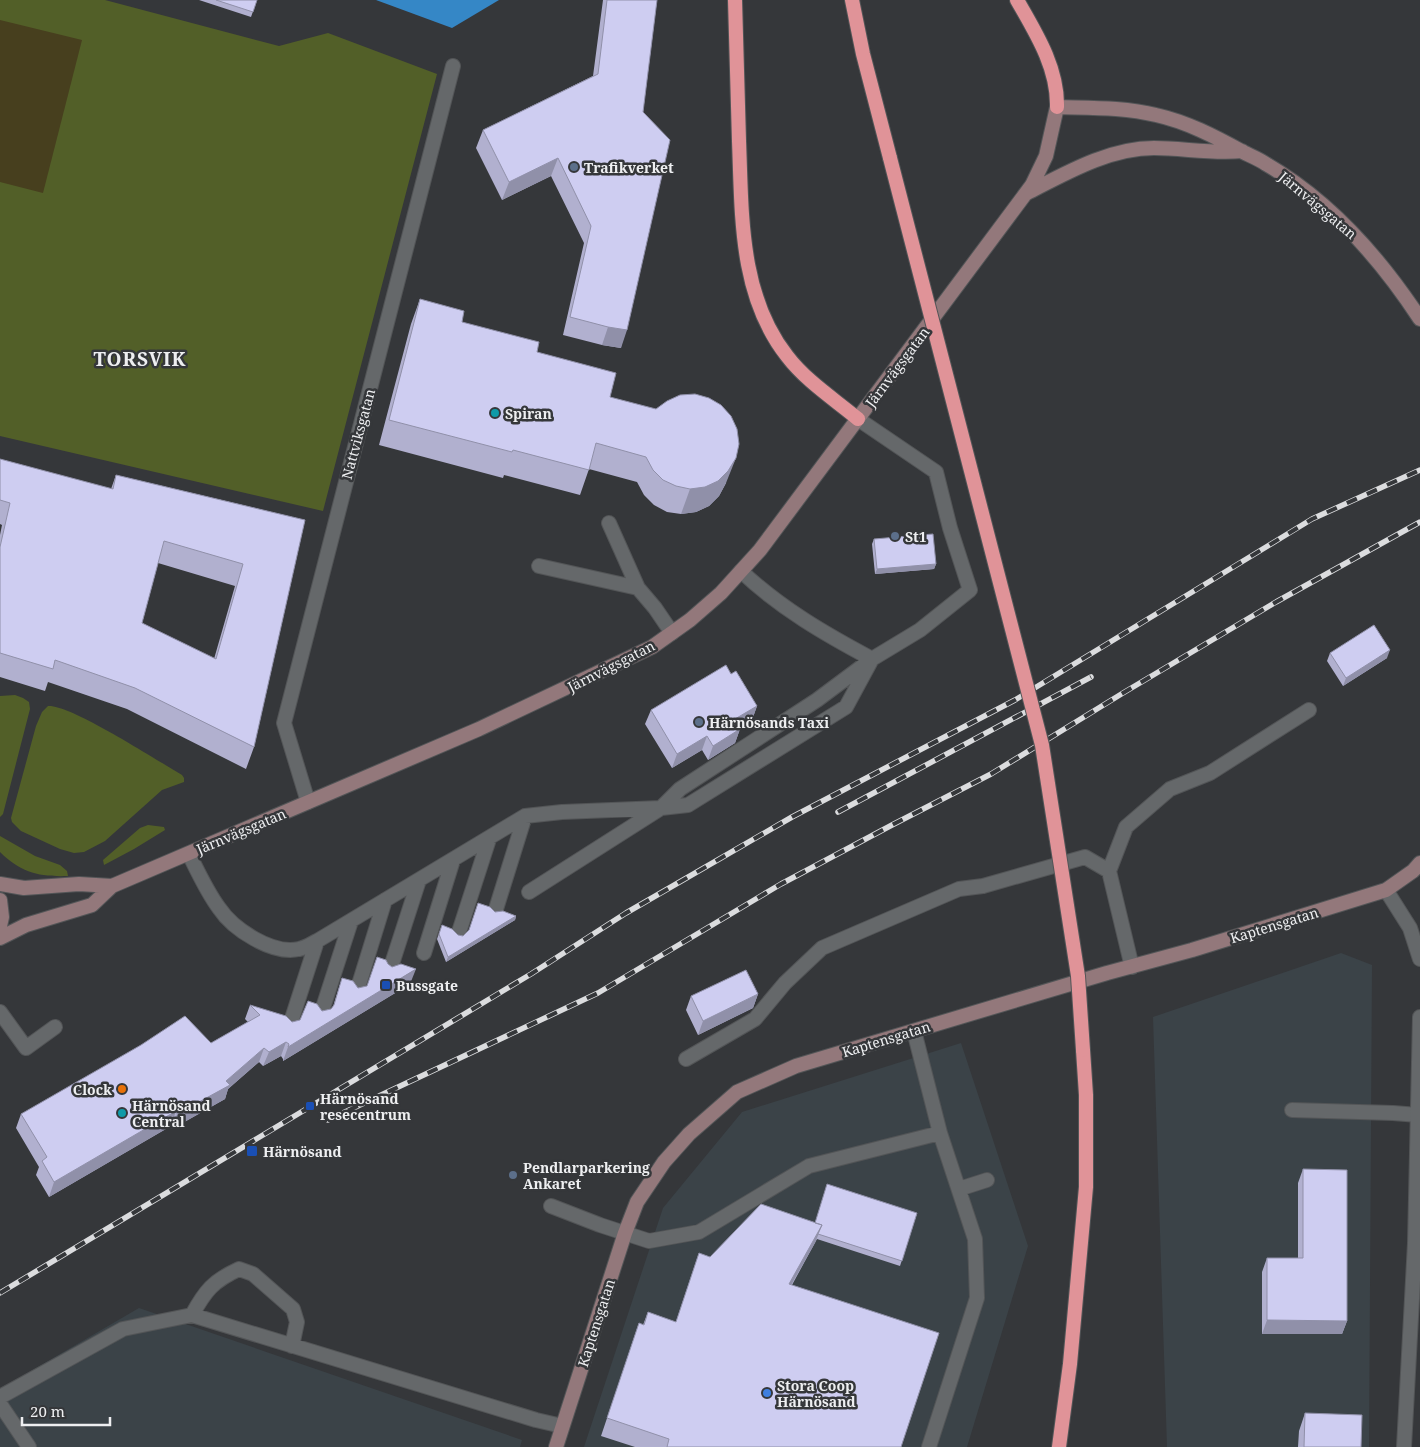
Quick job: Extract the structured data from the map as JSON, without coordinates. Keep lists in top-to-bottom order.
{
  "streets": {
    "main road": ["Järnvägsgatan", "Kaptensgatan"],
    "street": ["Nattviksgatan"]
  },
  "crossings": [
    ["Järnvägsgatan", "Nattviksgatan"]
  ],
  "districts": ["TORSVIK"],
  "places": {
    "other": [
      "Trafikverket",
      "Spiran",
      "St1",
      "Härnösands Taxi",
      "Clock",
      "Härnösand Central",
      "Pendlarparkering Ankaret",
      "Stora Coop Härnösand"
    ],
    "transit": ["Bussgate", "Härnösand resecentrum", "Härnösand"]
  },
  "scale_bar": "20 m"
}
